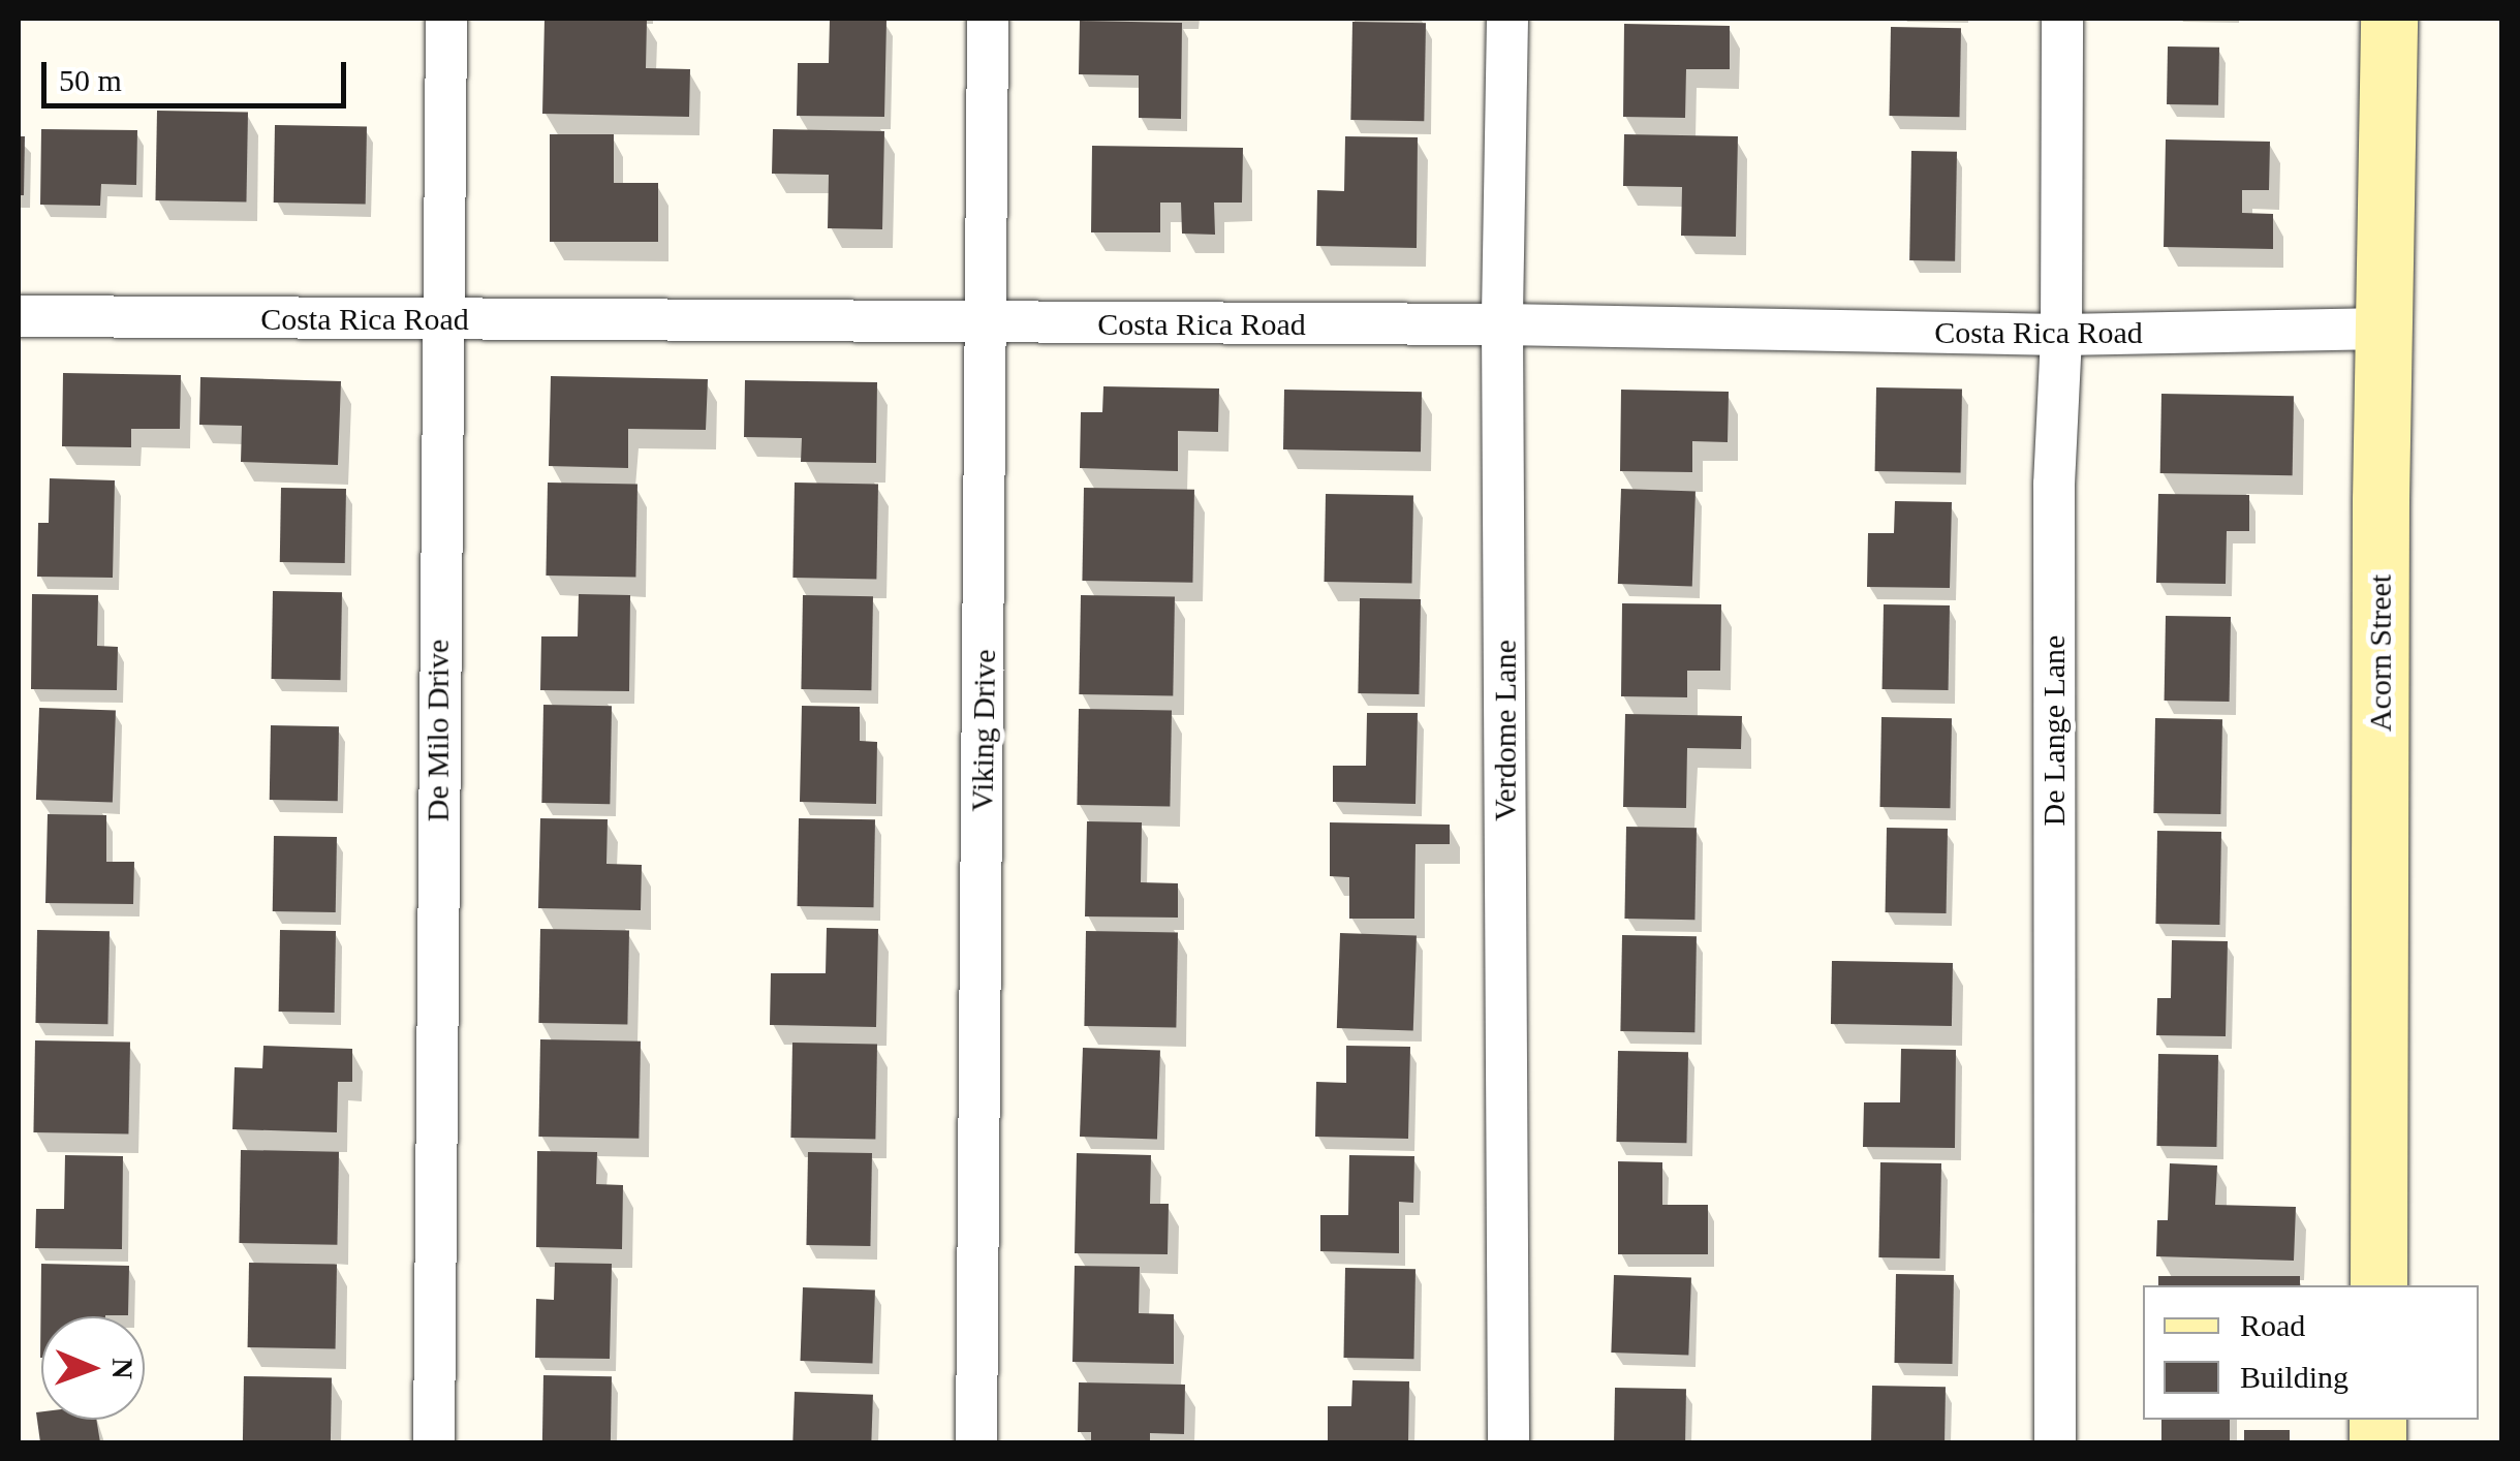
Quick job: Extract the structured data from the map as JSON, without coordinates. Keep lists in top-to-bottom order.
{
  "streets": {
    "street": [
      "Costa Rica Road",
      "Acorn Street",
      "De Milo Drive",
      "Viking Drive",
      "Verdome Lane",
      "De Lange Lane"
    ]
  },
  "crossings": [
    ["Costa Rica Road", "Acorn Street"],
    ["Costa Rica Road", "De Milo Drive"],
    ["Costa Rica Road", "Viking Drive"],
    ["Costa Rica Road", "Verdome Lane"],
    ["Costa Rica Road", "De Lange Lane"]
  ],
  "legend": ["Road", "Building"],
  "scale_bar": "50 m",
  "north": "right"
}
